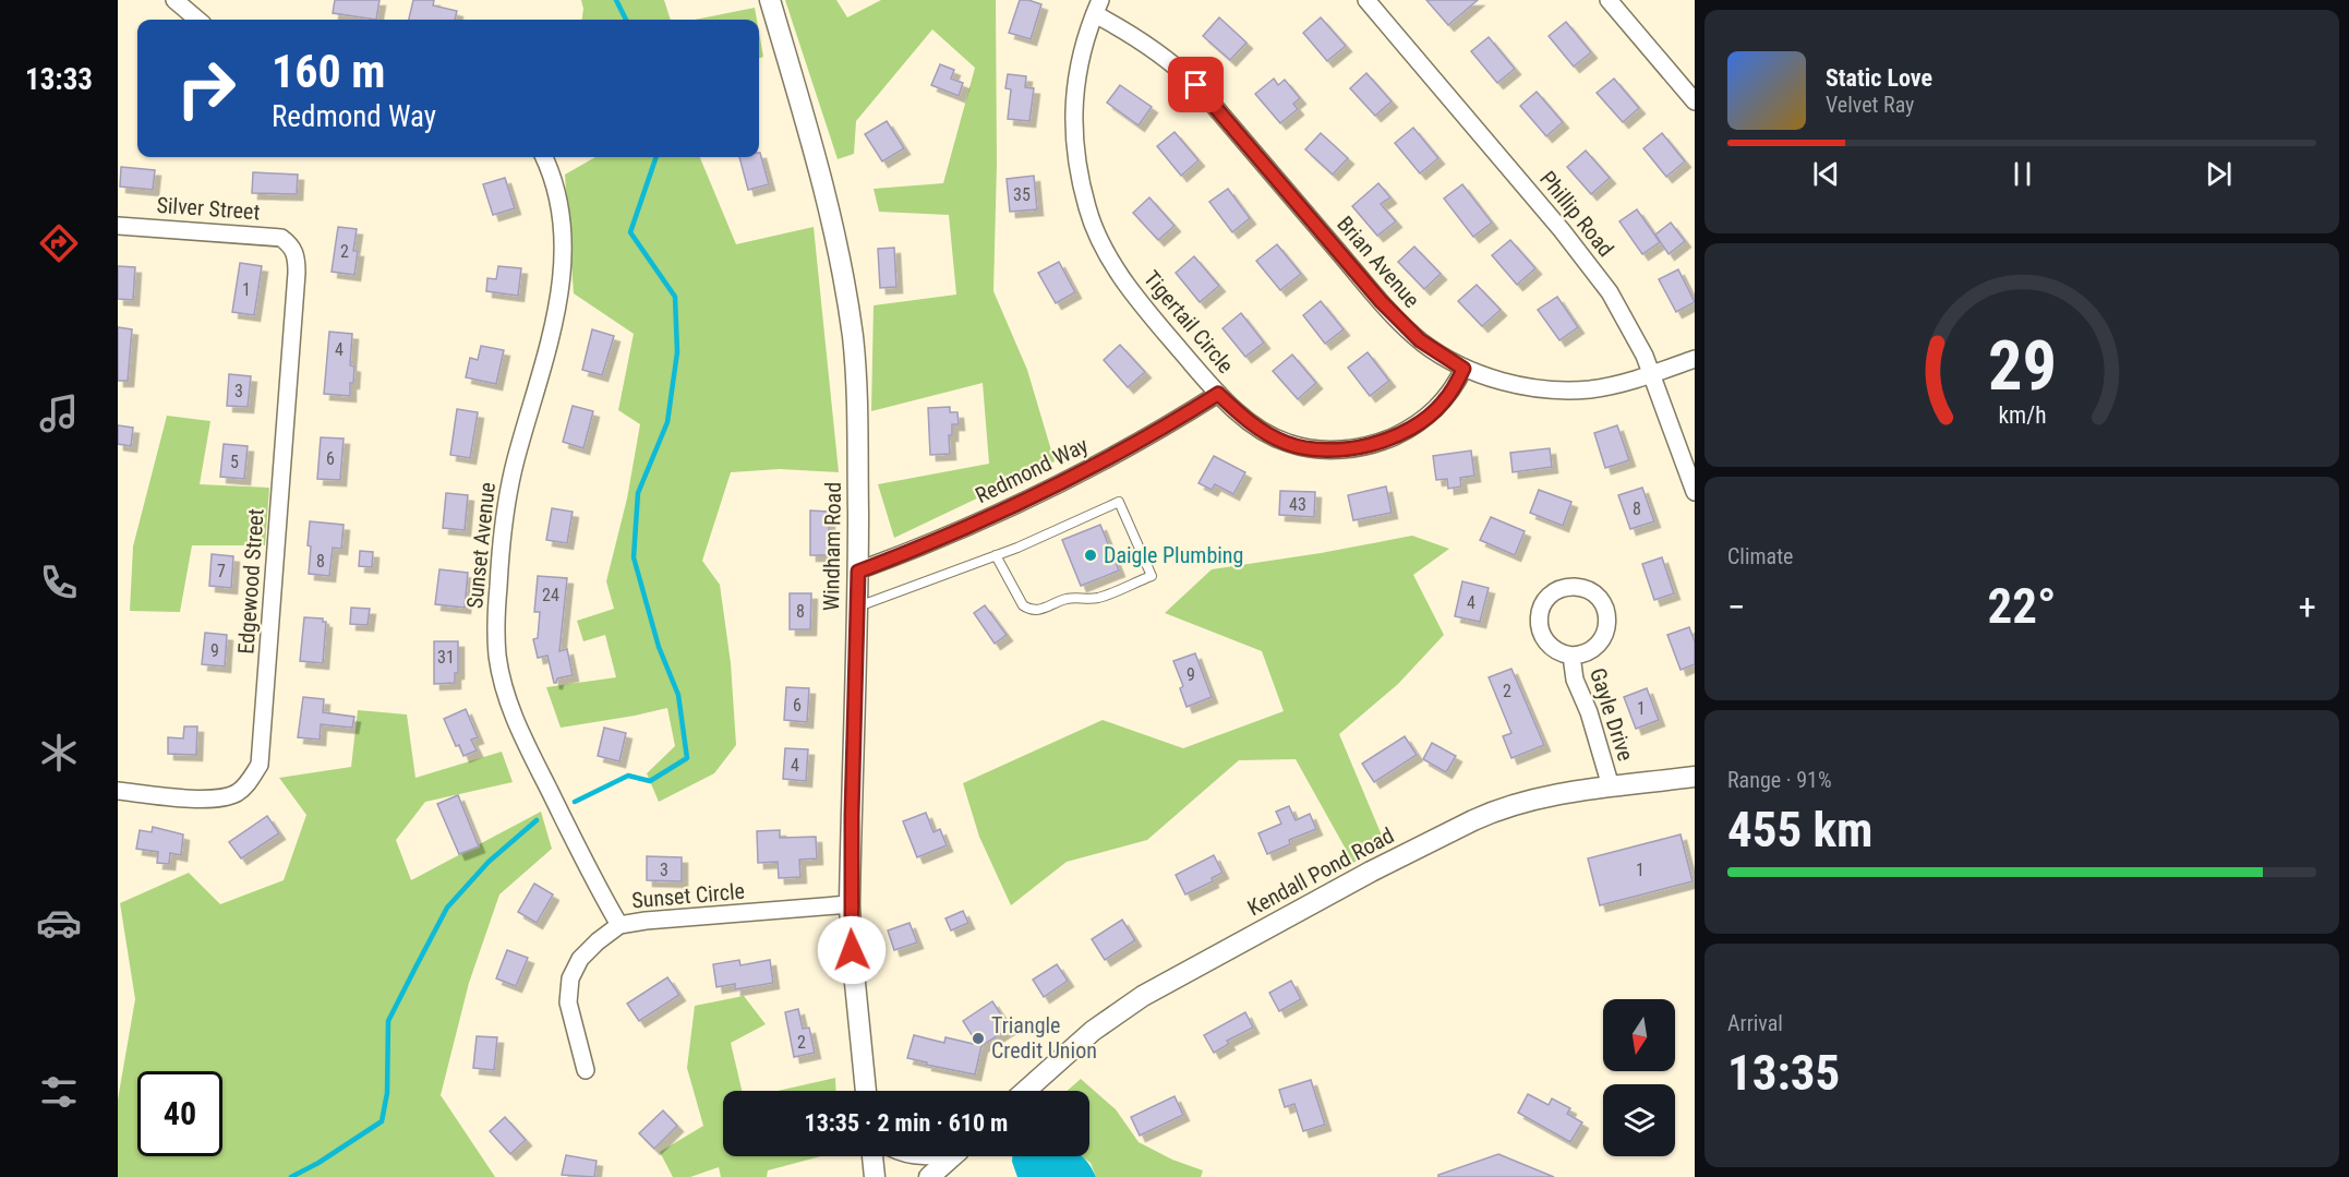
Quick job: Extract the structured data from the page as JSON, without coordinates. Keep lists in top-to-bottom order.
{
  "streets": {
    "street": [
      "Silver Street",
      "Phillip Road",
      "Brian Avenue",
      "Tigertail Circle",
      "Redmond Way",
      "Sunset Avenue",
      "Windham Road",
      "Edgewood Street",
      "Gayle Drive",
      "Kendall Pond Road",
      "Sunset Circle"
    ]
  },
  "crossings": [
    ["Silver Street", "Edgewood Street"],
    ["Phillip Road", "Brian Avenue"],
    ["Brian Avenue", "Tigertail Circle"],
    ["Tigertail Circle", "Redmond Way"],
    ["Redmond Way", "Windham Road"],
    ["Sunset Avenue", "Sunset Circle"],
    ["Windham Road", "Sunset Circle"],
    ["Gayle Drive", "Kendall Pond Road"]
  ],
  "places": ["Daigle Plumbing", "Triangle Credit Union"],
  "house_numbers": [
    "35",
    "2",
    "1",
    "4",
    "3",
    "6",
    "5",
    "43",
    "8",
    "8",
    "7",
    "24",
    "4",
    "8",
    "9",
    "31",
    "9",
    "2",
    "6",
    "1",
    "4",
    "3",
    "1",
    "2"
  ],
  "north": "bottom",
  "page": {
    "tabs": "13:33",
    "turn": ["160 m", "Redmond Way"],
    "song": ["Static Love", "Velvet Ray"],
    "tile": [
      "Climate",
      ["Range · 91%", "455 km"],
      ["Arrival", "13:35"]
    ],
    "heat": ["−", "22°", "+"],
    "limit": "40",
    "trip": "13:35 · 2 min · 610 m",
    "gauge": ["29", "km/h"]
  }
}
